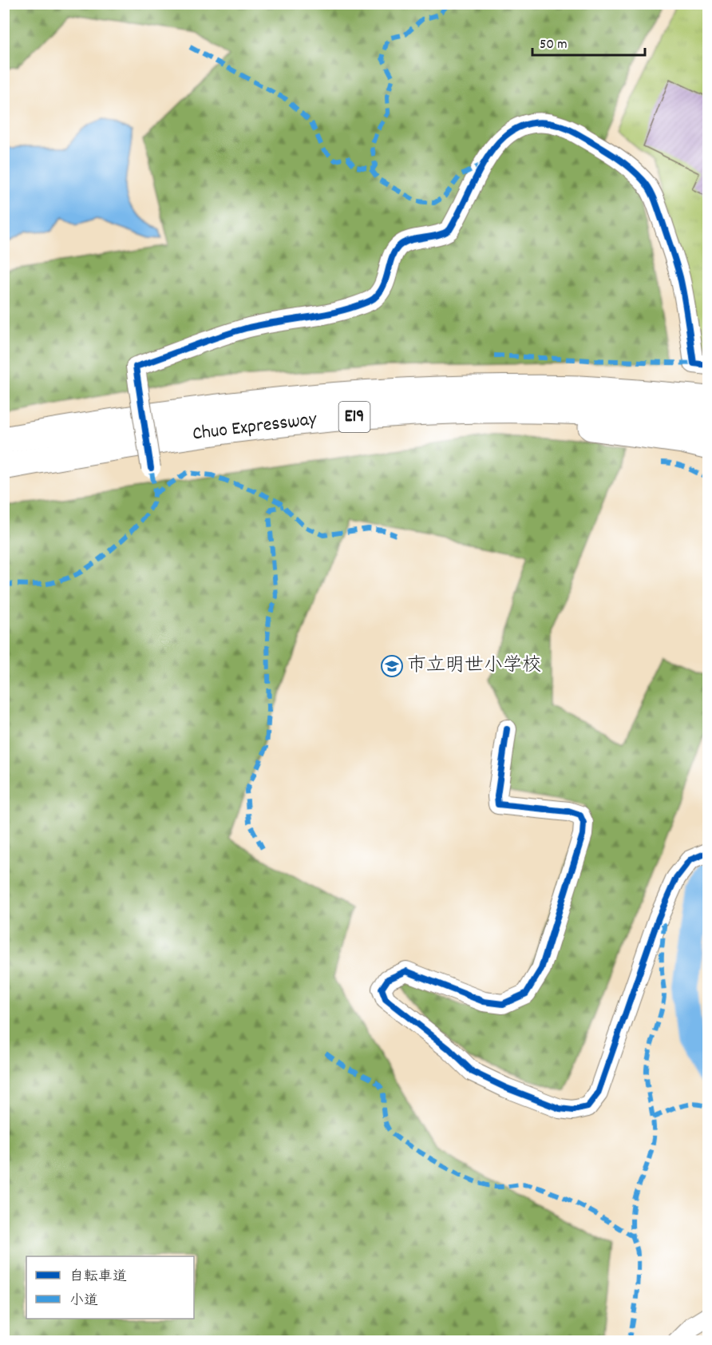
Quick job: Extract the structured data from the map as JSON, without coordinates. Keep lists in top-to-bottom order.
{
  "streets": {
    "highway": ["E19", "Chuo Expressway"]
  },
  "places": {
    "school or university": ["市立明世小学校"]
  },
  "legend": ["自転車道", "小道"],
  "scale_bar": "50 m"
}
